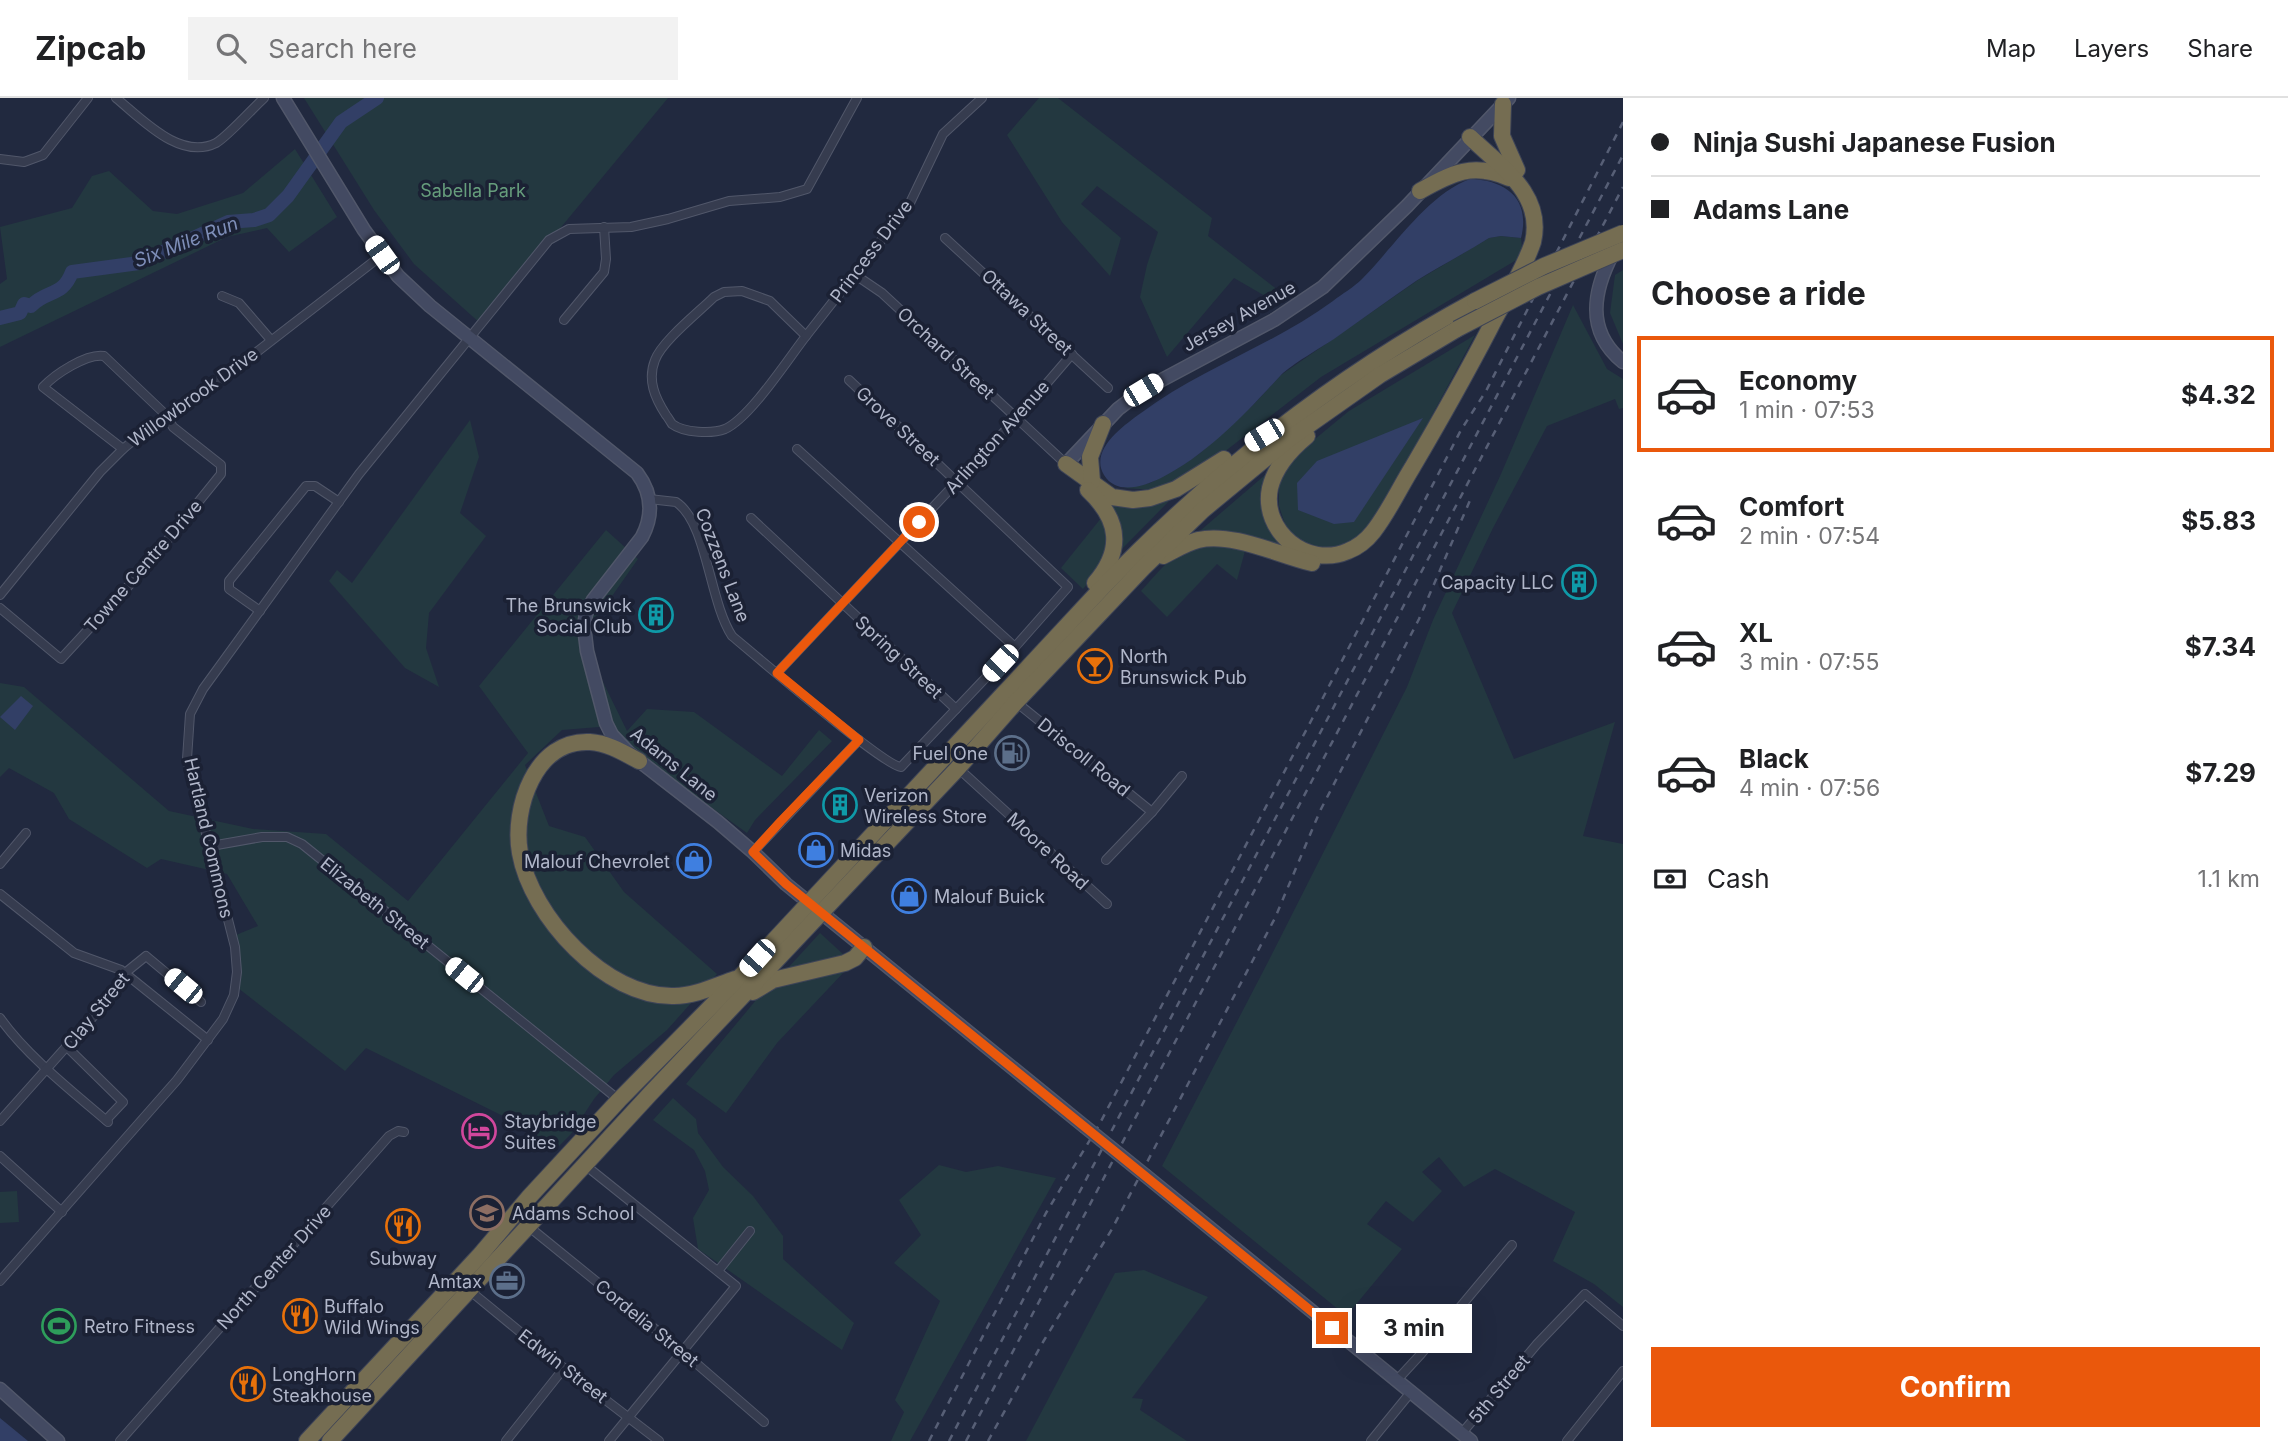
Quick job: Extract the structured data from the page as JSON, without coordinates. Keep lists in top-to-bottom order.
{
  "streets": {
    "street": [
      "Princess Drive",
      "Ottawa Street",
      "Jersey Avenue",
      "Orchard Street",
      "Willowbrook Drive",
      "Grove Street",
      "Arlington Avenue",
      "Cozzens Lane",
      "Towne Centre Drive",
      "Spring Street",
      "Driscoll Road",
      "Adams Lane",
      "Hartland Commons",
      "Moore Road",
      "Elizabeth Street",
      "Clay Street",
      "North Center Drive",
      "Cordelia Street",
      "Edwin Street",
      "5th Street"
    ]
  },
  "crossings": [
    ["Princess Drive", "Orchard Street"],
    ["Ottawa Street", "Arlington Avenue"],
    ["Jersey Avenue", "Orchard Street"],
    ["Orchard Street", "Arlington Avenue"],
    ["Willowbrook Drive", "Towne Centre Drive"],
    ["Grove Street", "Arlington Avenue"],
    ["Grove Street", "Cozzens Lane"],
    ["Arlington Avenue", "Cozzens Lane"],
    ["Arlington Avenue", "Spring Street"],
    ["Cozzens Lane", "Spring Street"],
    ["Cozzens Lane", "Adams Lane"],
    ["Adams Lane", "5th Street"],
    ["Hartland Commons", "Elizabeth Street"]
  ],
  "water": ["Six Mile Run"],
  "parks": ["Sabella Park"],
  "places": {
    "building": ["Capacity LLC", "The Brunswick Social Club", "Verizon Wireless Store"],
    "bar": ["North Brunswick Pub"],
    "fuel station": ["Fuel One"],
    "shop": ["Midas", "Malouf Chevrolet", "Malouf Buick"],
    "hotel": ["Staybridge Suites"],
    "school or university": ["Adams School"],
    "restaurant": ["Subway", "Buffalo Wild Wings", "LongHorn Steakhouse"],
    "office": ["Amtax"],
    "sports": ["Retro Fitness"]
  },
  "page": {
    "header": "Zipcab",
    "search": "Search here",
    "nav": ["Map", "Layers", "Share"],
    "banner": ["Ninja Sushi Japanese Fusion", "Adams Lane"],
    "heading": "Choose a ride",
    "list": [
      {
        "name": "Economy",
        "note": "1 min · 07:53",
        "value": "$4.32"
      },
      {
        "name": "Comfort",
        "note": "2 min · 07:54",
        "value": "$5.83"
      },
      {
        "name": "XL",
        "note": "3 min · 07:55",
        "value": "$7.34"
      },
      {
        "name": "Black",
        "note": "4 min · 07:56",
        "value": "$7.29"
      }
    ],
    "pay": ["Cash", "1.1 km"],
    "bubble": "3 min",
    "buttons": "Confirm"
  }
}
